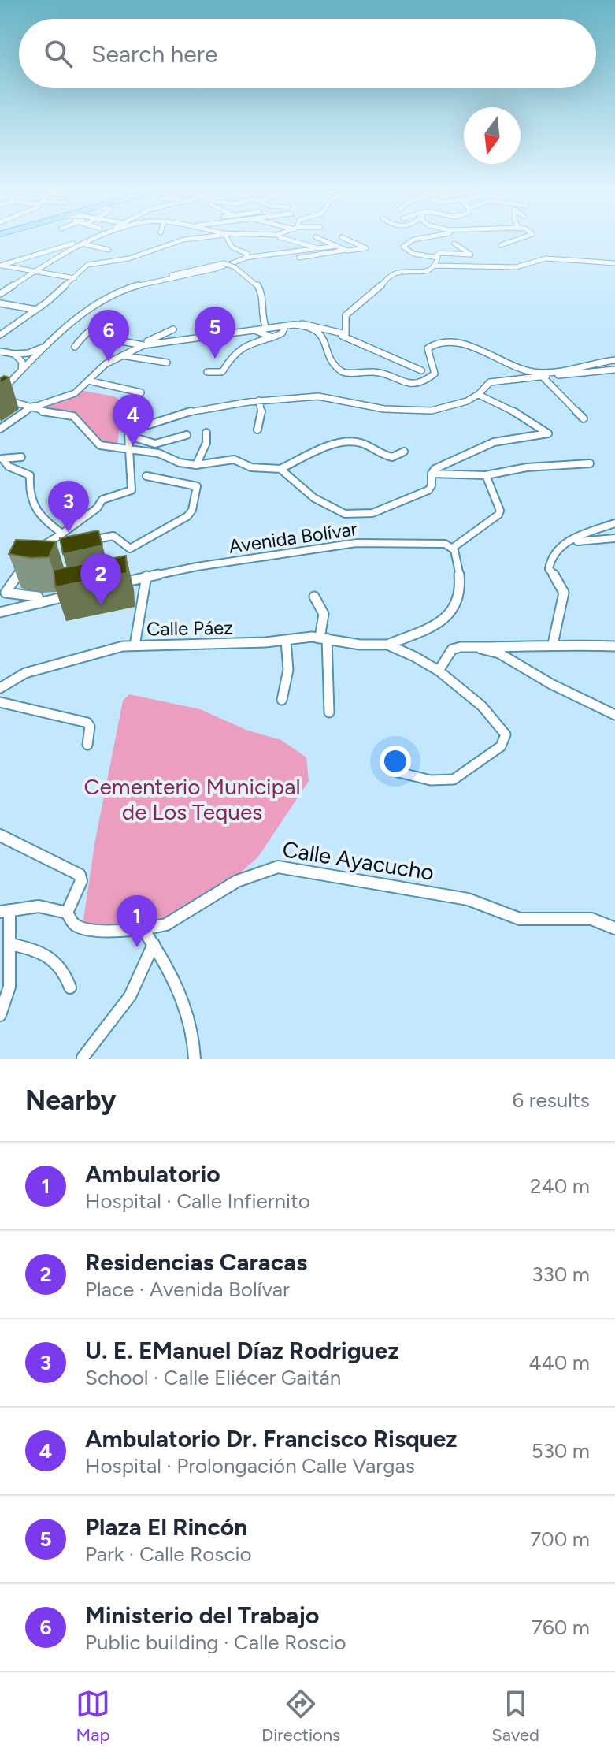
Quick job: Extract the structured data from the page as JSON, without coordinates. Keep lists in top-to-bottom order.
{
  "streets": {
    "street": ["Avenida Bolívar", "Calle Páez", "Calle Ayacucho"]
  },
  "parks": ["Cementerio Municipal de Los Teques"],
  "north": "bottom",
  "page": {
    "search": "Search here",
    "pins": [
      "5",
      "6",
      "4",
      "3",
      "2",
      "1"
    ],
    "heading": ["Nearby", "6 results"],
    "list": [
      {
        "mark": "1",
        "name": "Ambulatorio",
        "note": "Hospital · Calle Infiernito",
        "value": "240 m"
      },
      {
        "mark": "2",
        "name": "Residencias Caracas",
        "note": "Place · Avenida Bolívar",
        "value": "330 m"
      },
      {
        "mark": "3",
        "name": "U. E. EManuel Díaz Rodriguez",
        "note": "School · Calle Eliécer Gaitán",
        "value": "440 m"
      },
      {
        "mark": "4",
        "name": "Ambulatorio Dr. Francisco Risquez",
        "note": "Hospital · Prolongación Calle Vargas",
        "value": "530 m"
      },
      {
        "mark": "5",
        "name": "Plaza El Rincón",
        "note": "Park · Calle Roscio",
        "value": "700 m"
      },
      {
        "mark": "6",
        "name": "Ministerio del Trabajo",
        "note": "Public building · Calle Roscio",
        "value": "760 m"
      }
    ],
    "nav": ["Map", "Directions", "Saved"]
  }
}
